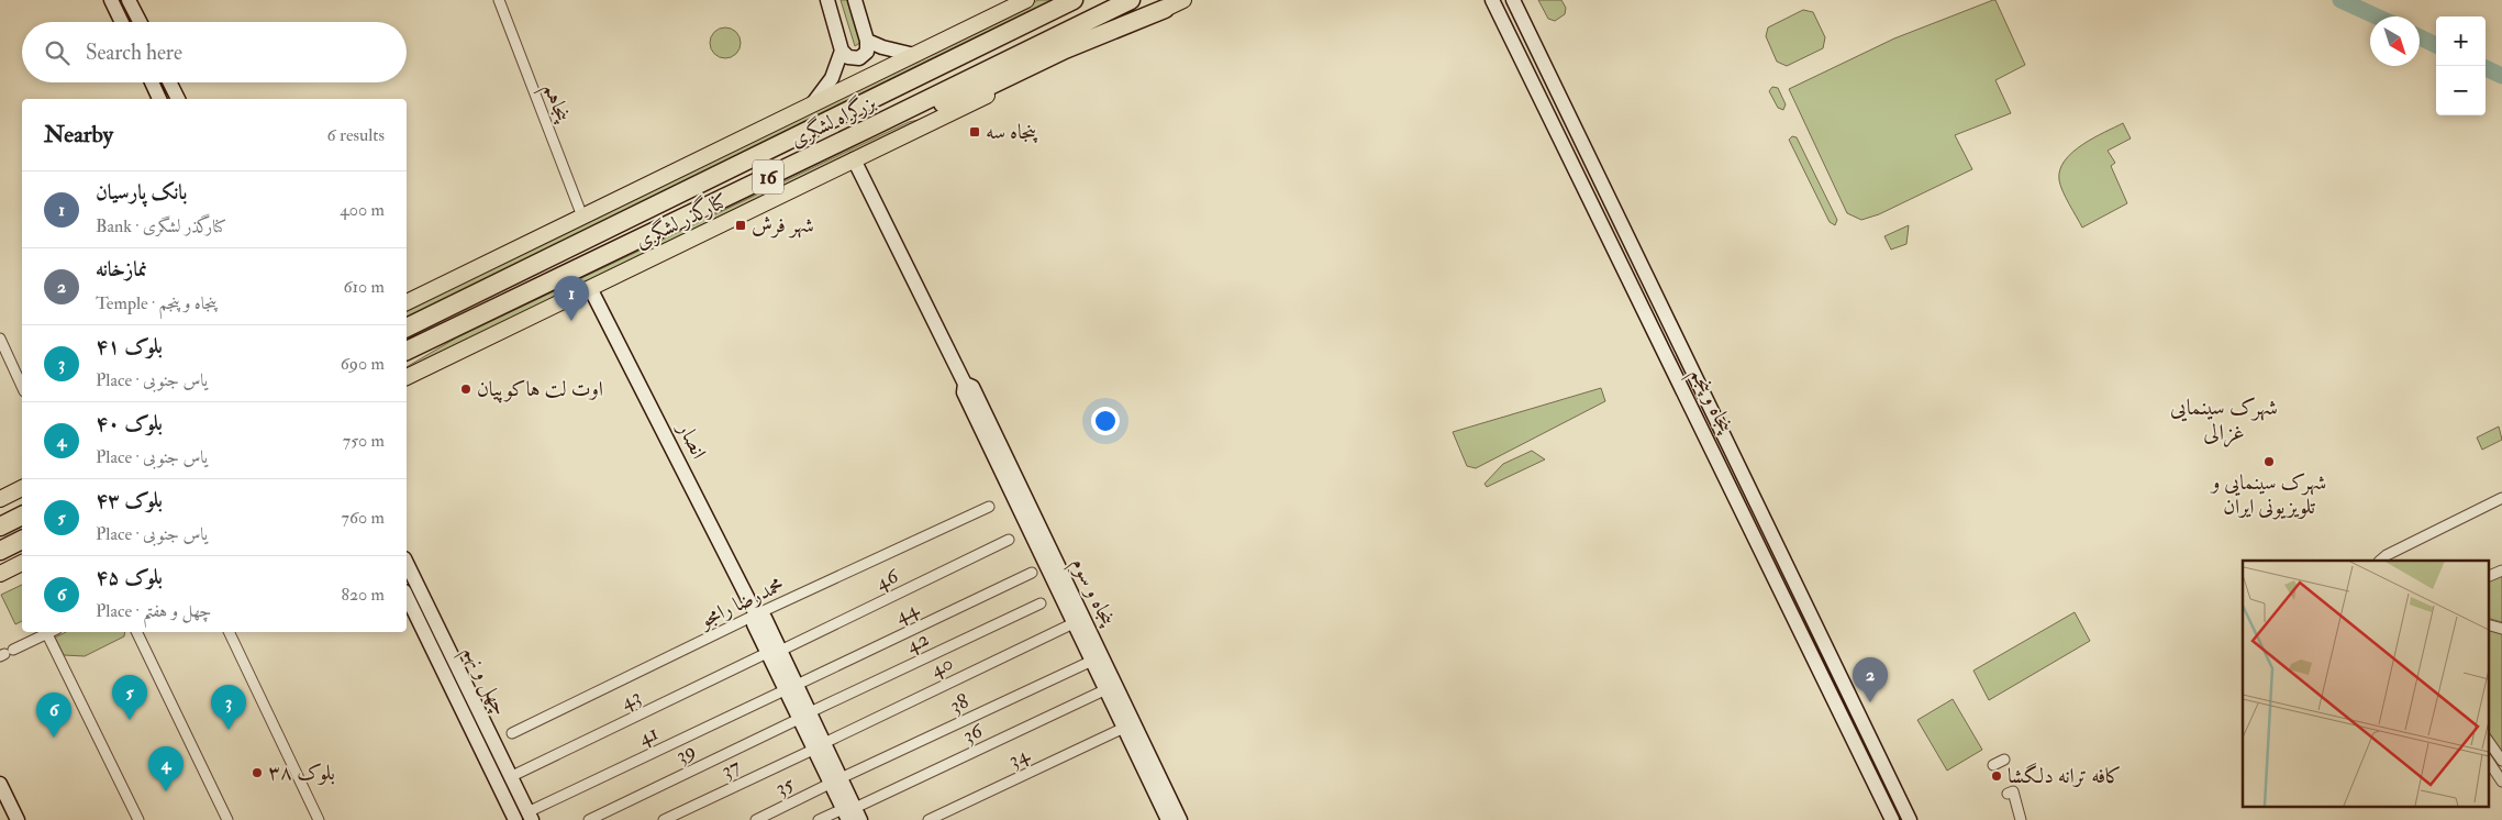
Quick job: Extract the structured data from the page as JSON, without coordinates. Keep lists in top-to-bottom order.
{
  "streets": {
    "highway": ["بزرگراه لشگری", "16"],
    "main road": ["کنارگذر لشگری"],
    "street": [
      "پنجاهم",
      "پنجاه و پنجم",
      "انصار",
      "46",
      "پنجاه و سوم",
      "محمدرضا رامجو",
      "44",
      "42",
      "40",
      "چهل و نهم",
      "43",
      "38",
      "36",
      "41",
      "39",
      "34",
      "37",
      "35"
    ]
  },
  "crossings": [
    ["کنارگذر لشگری", "انصار"],
    ["کنارگذر لشگری", "پنجاه و سوم"],
    ["انصار", "46"],
    ["انصار", "محمدرضا رامجو"],
    ["انصار", "44"],
    ["انصار", "42"],
    ["انصار", "40"],
    ["انصار", "43"],
    ["انصار", "38"],
    ["انصار", "36"],
    ["انصار", "41"],
    ["انصار", "39"],
    ["انصار", "37"],
    ["انصار", "35"],
    ["46", "43"],
    ["پنجاه و سوم", "40"],
    ["پنجاه و سوم", "38"],
    ["پنجاه و سوم", "36"],
    ["پنجاه و سوم", "34"],
    ["44", "41"],
    ["42", "39"],
    ["40", "37"],
    ["چهل و نهم", "43"],
    ["چهل و نهم", "41"],
    ["38", "35"]
  ],
  "districts": ["شهرک سینمایی غزالی"],
  "places": {
    "transit": ["پنجاه سه", "شهر فرش"],
    "other": [
      "اوت لت هاکوپیان",
      "شهرک سینمایی و تلویزیونی ایران",
      "بلوک ۳۸",
      "کافه ترانه دلگشا"
    ]
  },
  "north": "bottom right",
  "page": {
    "map_buttons": ["+", "−"],
    "search": "Search here",
    "heading": ["Nearby", "6 results"],
    "list": [
      {
        "mark": "1",
        "name": "بانک پارسیان",
        "note": "Bank · کنارگذر لشگری",
        "value": "400 m"
      },
      {
        "mark": "2",
        "name": "نمازخانه",
        "note": "Temple · پنجاه و پنجم",
        "value": "610 m"
      },
      {
        "mark": "3",
        "name": "بلوک ۴۱",
        "note": "Place · یاس جنوبی",
        "value": "690 m"
      },
      {
        "mark": "4",
        "name": "بلوک ۴۰",
        "note": "Place · یاس جنوبی",
        "value": "750 m"
      },
      {
        "mark": "5",
        "name": "بلوک ۴۳",
        "note": "Place · یاس جنوبی",
        "value": "760 m"
      },
      {
        "mark": "6",
        "name": "بلوک ۴۵",
        "note": "Place · چهل و هفتم",
        "value": "820 m"
      }
    ],
    "pins": [
      "1",
      "2",
      "5",
      "3",
      "6",
      "4"
    ]
  }
}
